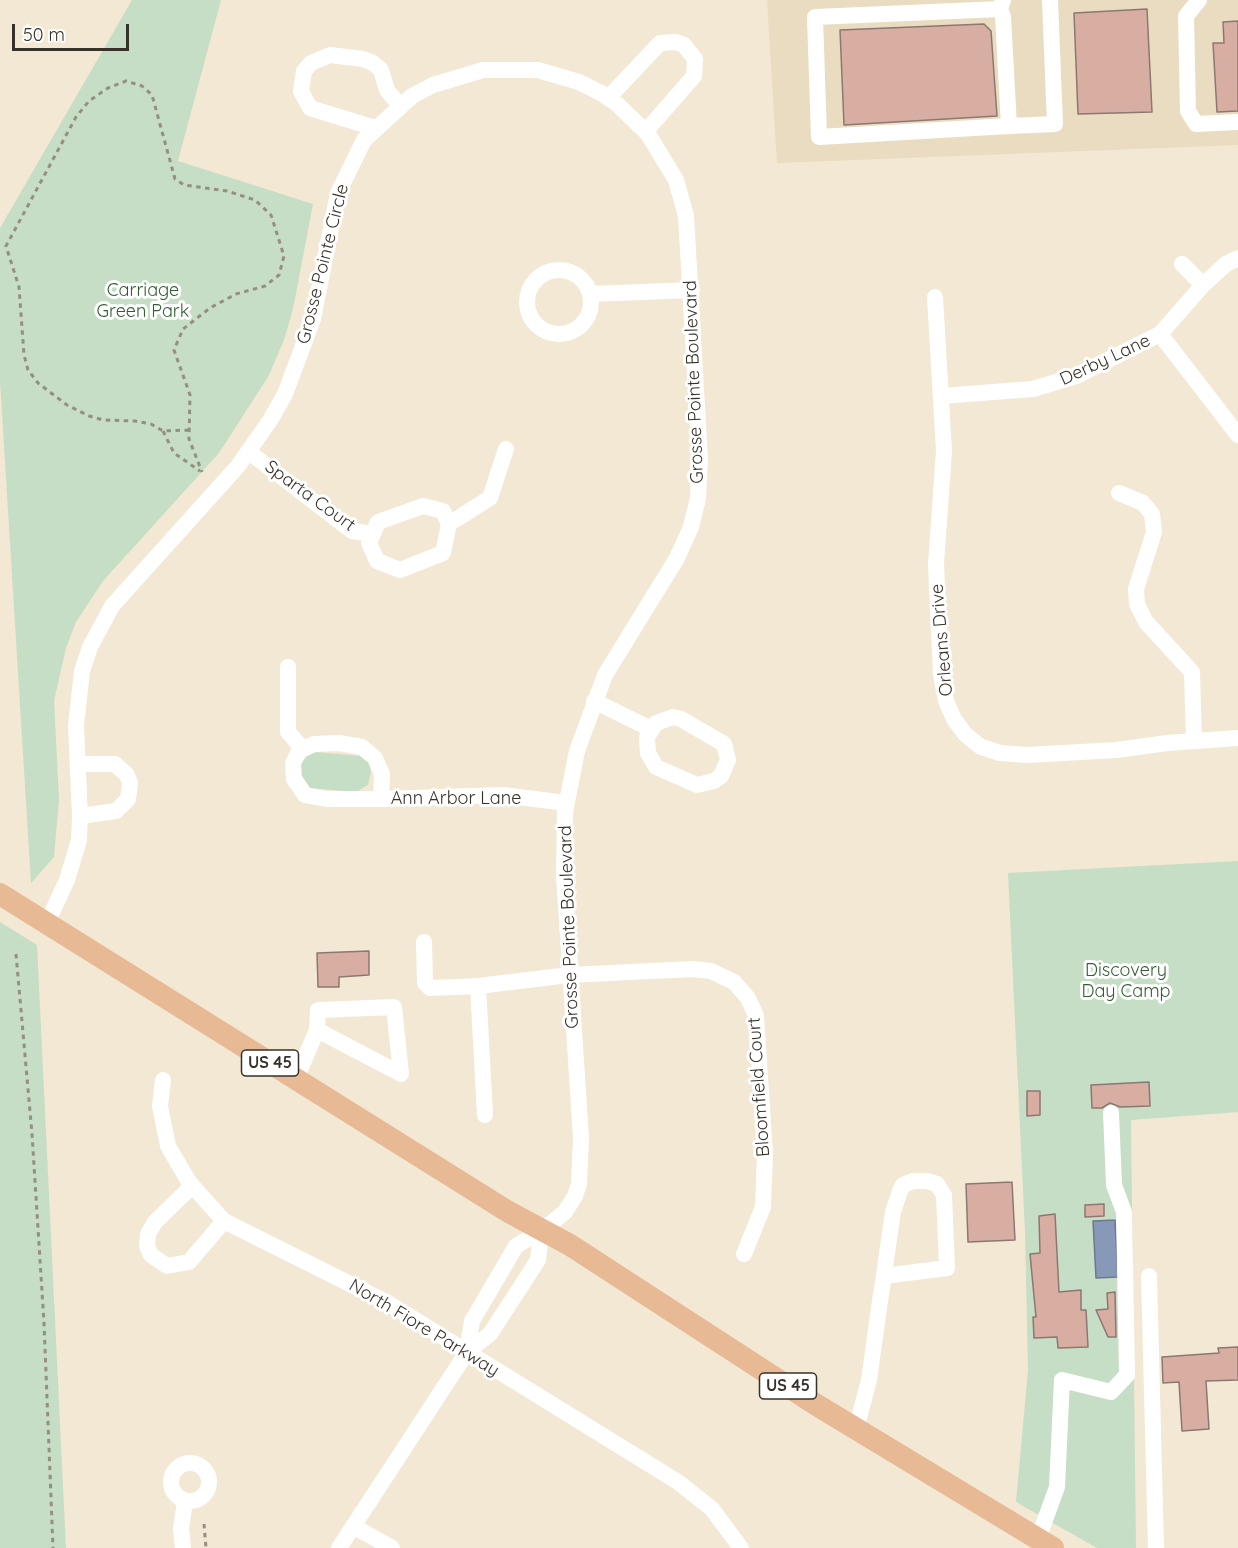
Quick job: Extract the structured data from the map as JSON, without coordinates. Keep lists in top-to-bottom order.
{
  "streets": {
    "main road": ["US 45"],
    "street": [
      "Grosse Pointe Circle",
      "Derby Lane",
      "Grosse Pointe Boulevard",
      "Sparta Court",
      "Orleans Drive",
      "Ann Arbor Lane",
      "Bloomfield Court",
      "North Fiore Parkway"
    ]
  },
  "crossings": [
    ["Grosse Pointe Circle", "Grosse Pointe Boulevard"],
    ["Grosse Pointe Circle", "Sparta Court"],
    ["Grosse Pointe Circle", "US 45"],
    ["Derby Lane", "Orleans Drive"],
    ["Grosse Pointe Boulevard", "Ann Arbor Lane"],
    ["Grosse Pointe Boulevard", "US 45"],
    ["Grosse Pointe Boulevard", "Bloomfield Court"],
    ["Grosse Pointe Boulevard", "North Fiore Parkway"]
  ],
  "parks": ["Carriage Green Park", "Discovery Day Camp"],
  "scale_bar": "50 m"
}
